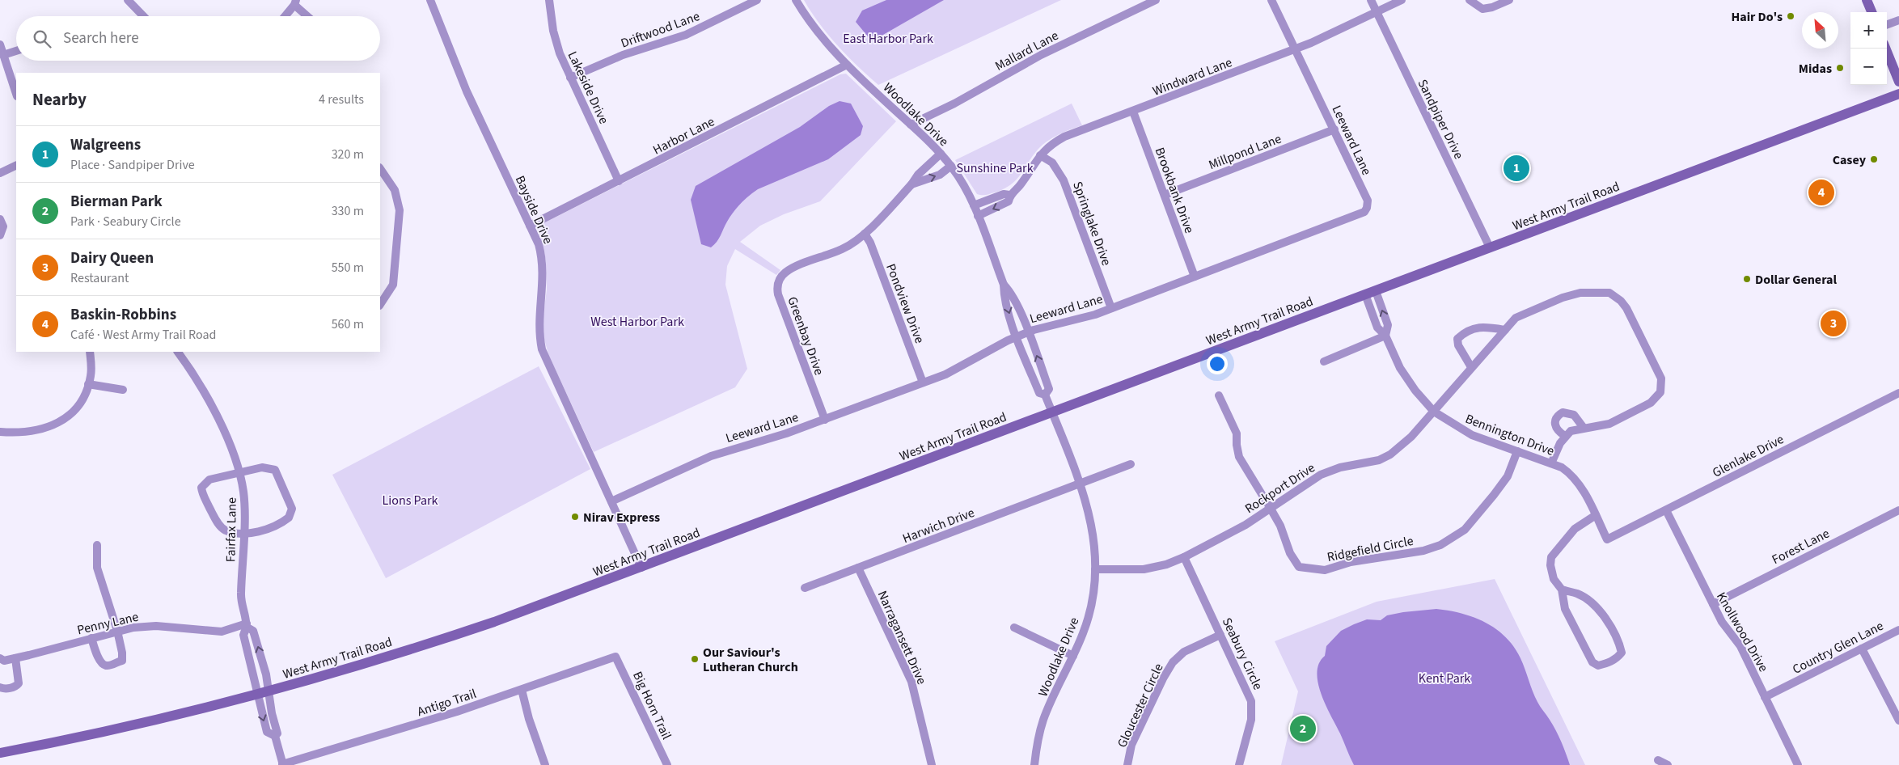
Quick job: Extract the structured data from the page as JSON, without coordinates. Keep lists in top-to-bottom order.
{
  "streets": {
    "main road": ["West Army Trail Road"],
    "street": [
      "Driftwood Lane",
      "Mallard Lane",
      "Windward Lane",
      "Lakeside Drive",
      "Woodlake Drive",
      "Sandpiper Drive",
      "Harbor Lane",
      "Leeward Lane",
      "Millpond Lane",
      "Brookbank Drive",
      "Bayside Drive",
      "Springlake Drive",
      "Pondview Drive",
      "Greenbay Drive",
      "Bennington Drive",
      "Glenlake Drive",
      "Rockport Drive",
      "Harwich Drive",
      "Fairfax Lane",
      "Forest Lane",
      "Ridgefield Circle",
      "Penny Lane",
      "Knollwood Drive",
      "Narragansett Drive",
      "Country Glen Lane",
      "Seabury Circle",
      "Antigo Trail",
      "Big Horn Trail",
      "Gloucester Circle"
    ]
  },
  "crossings": [
    ["Driftwood Lane", "Lakeside Drive"],
    ["Mallard Lane", "Woodlake Drive"],
    ["Windward Lane", "Woodlake Drive"],
    ["Windward Lane", "Sandpiper Drive"],
    ["Windward Lane", "Leeward Lane"],
    ["Windward Lane", "Brookbank Drive"],
    ["Windward Lane", "Springlake Drive"],
    ["Lakeside Drive", "Harbor Lane"],
    ["Woodlake Drive", "Harbor Lane"],
    ["Woodlake Drive", "Leeward Lane"],
    ["Woodlake Drive", "West Army Trail Road"],
    ["Woodlake Drive", "Greenbay Drive"],
    ["Woodlake Drive", "Rockport Drive"],
    ["Woodlake Drive", "Harwich Drive"],
    ["Sandpiper Drive", "West Army Trail Road"],
    ["Harbor Lane", "Bayside Drive"],
    ["Leeward Lane", "Millpond Lane"],
    ["Leeward Lane", "Brookbank Drive"],
    ["Leeward Lane", "Bayside Drive"],
    ["Leeward Lane", "Springlake Drive"],
    ["Leeward Lane", "Pondview Drive"],
    ["Leeward Lane", "Greenbay Drive"],
    ["Millpond Lane", "Brookbank Drive"],
    ["West Army Trail Road", "Bayside Drive"],
    ["West Army Trail Road", "Bennington Drive"],
    ["West Army Trail Road", "Fairfax Lane"],
    ["Pondview Drive", "Greenbay Drive"],
    ["Bennington Drive", "Glenlake Drive"],
    ["Bennington Drive", "Rockport Drive"],
    ["Bennington Drive", "Ridgefield Circle"],
    ["Glenlake Drive", "Knollwood Drive"],
    ["Rockport Drive", "Ridgefield Circle"],
    ["Rockport Drive", "Seabury Circle"],
    ["Harwich Drive", "Narragansett Drive"],
    ["Fairfax Lane", "Penny Lane"],
    ["Forest Lane", "Knollwood Drive"],
    ["Knollwood Drive", "Country Glen Lane"],
    ["Seabury Circle", "Gloucester Circle"],
    ["Antigo Trail", "Big Horn Trail"]
  ],
  "parks": [
    "East Harbor Park",
    "Sunshine Park",
    "West Harbor Park",
    "Lions Park",
    "Kent Park"
  ],
  "places": [
    "Hair Do's",
    "Midas",
    "Casey",
    "Dollar General",
    "Nirav Express",
    "Our Saviour's Lutheran Church"
  ],
  "north": "top left",
  "page": {
    "map_buttons": ["+", "−"],
    "search": "Search here",
    "heading": ["Nearby", "4 results"],
    "list": [
      {
        "mark": "1",
        "name": "Walgreens",
        "note": "Place · Sandpiper Drive",
        "value": "320 m"
      },
      {
        "mark": "2",
        "name": "Bierman Park",
        "note": "Park · Seabury Circle",
        "value": "330 m"
      },
      {
        "mark": "3",
        "name": "Dairy Queen",
        "note": "Restaurant",
        "value": "550 m"
      },
      {
        "mark": "4",
        "name": "Baskin-Robbins",
        "note": "Café · West Army Trail Road",
        "value": "560 m"
      }
    ],
    "pins": [
      "1",
      "4",
      "3",
      "2"
    ]
  }
}
